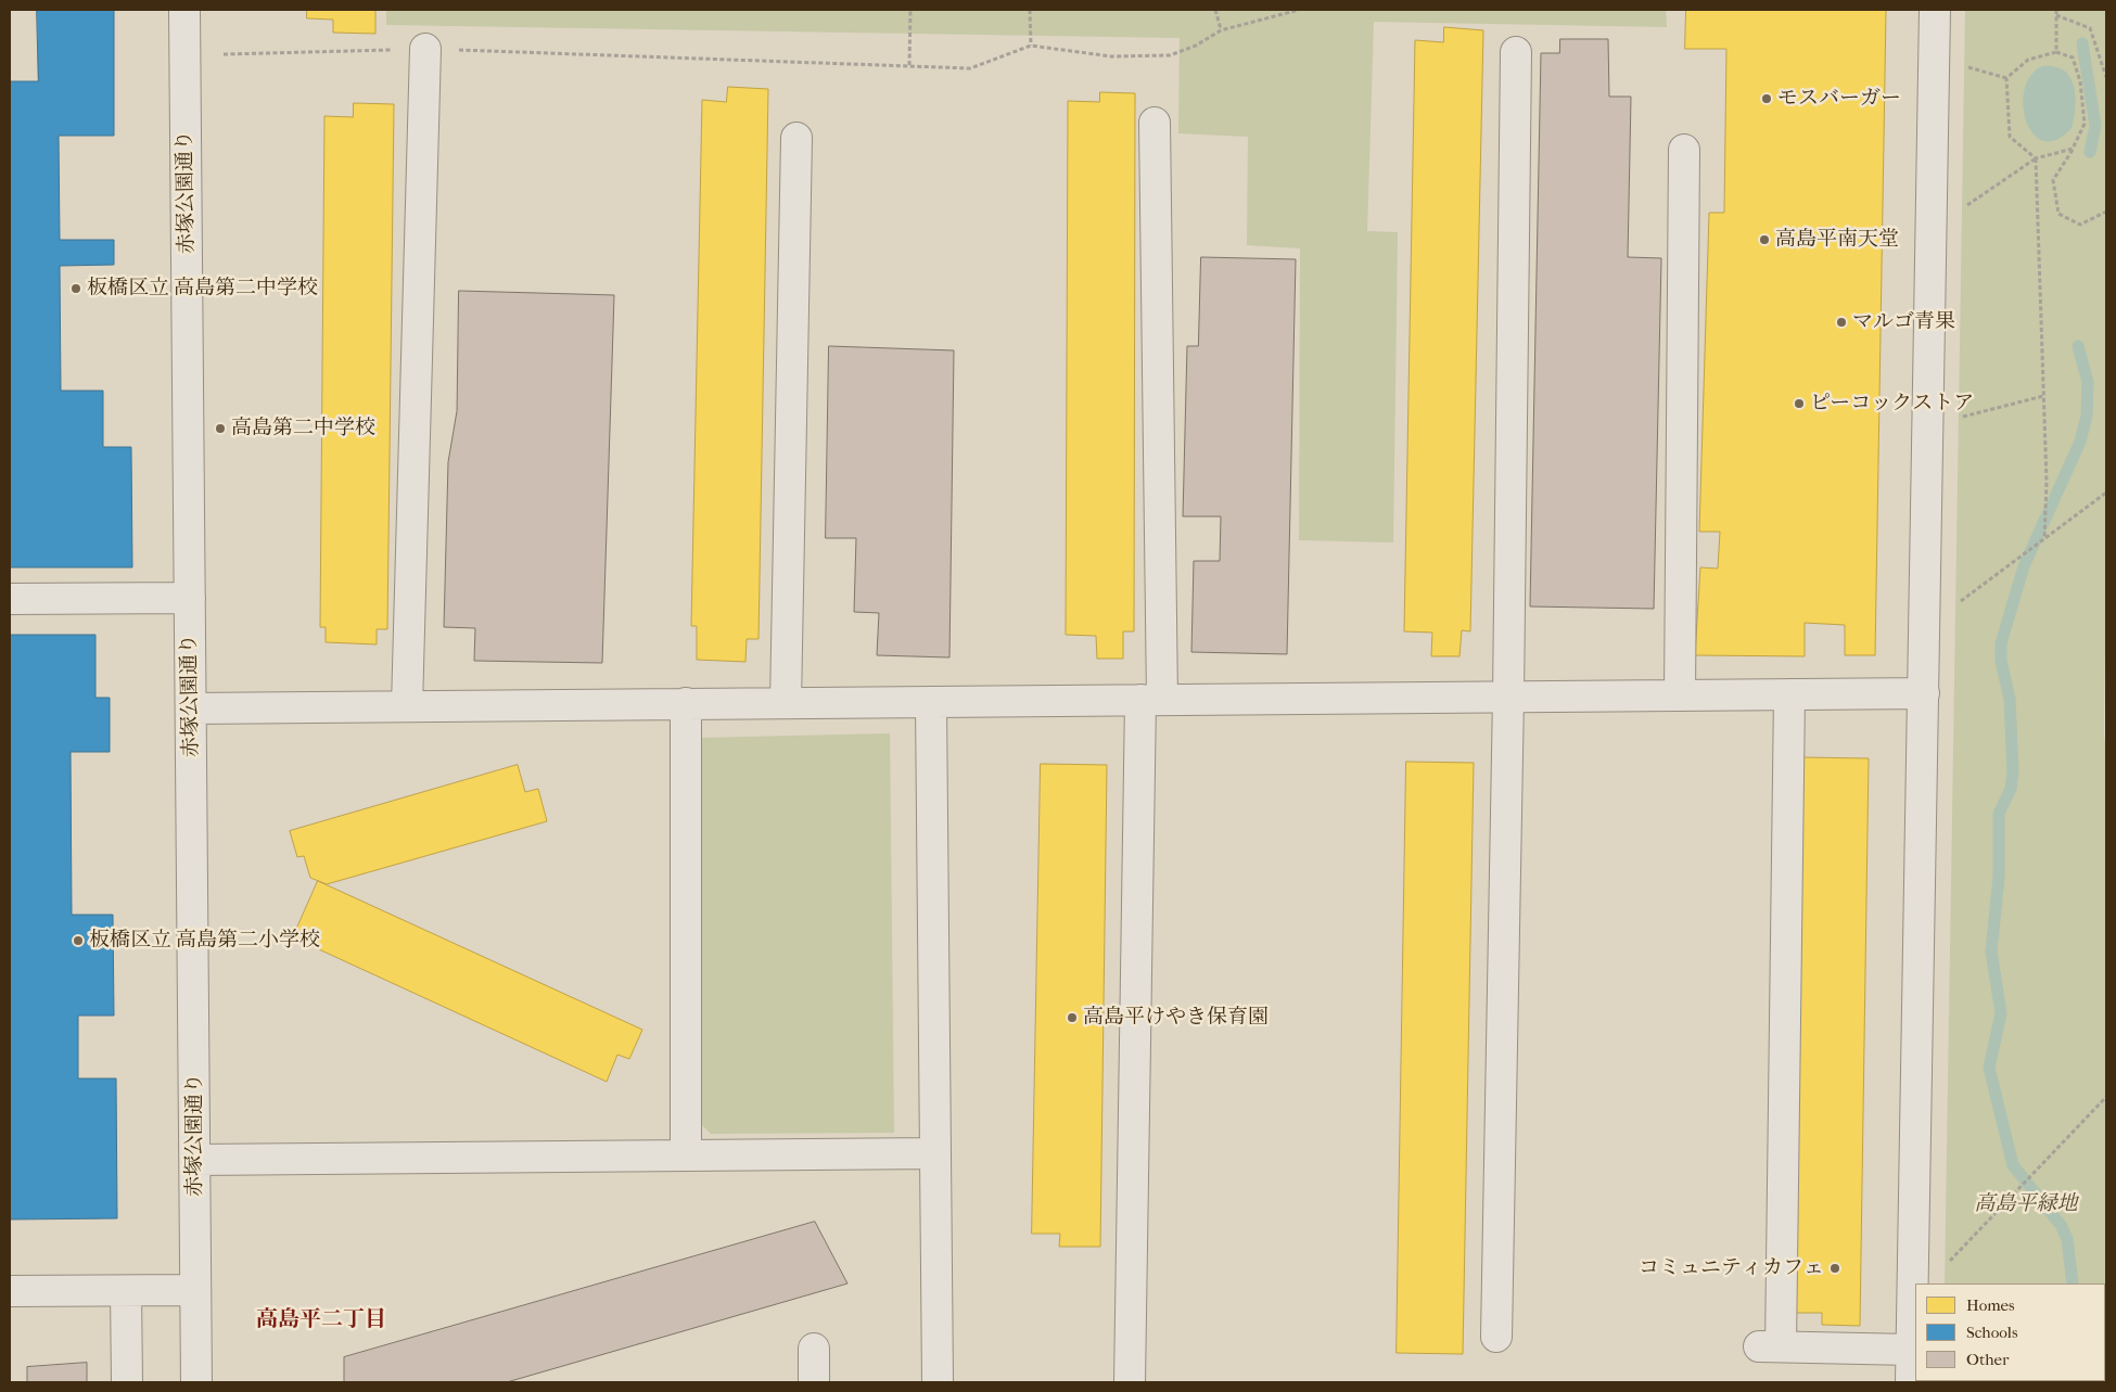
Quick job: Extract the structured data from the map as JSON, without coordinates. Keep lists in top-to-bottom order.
{
  "streets": {
    "street": ["赤塚公園通り"]
  },
  "districts": ["高島平二丁目"],
  "parks": ["高島平緑地"],
  "places": [
    "モスバーガー",
    "高島平南天堂",
    "板橋区立 高島第二中学校",
    "マルゴ青果",
    "ピーコックストア",
    "高島第二中学校",
    "板橋区立 高島第二小学校",
    "高島平けやき保育園",
    "コミュニティカフェ"
  ],
  "legend": ["Homes", "Schools", "Other"]
}
